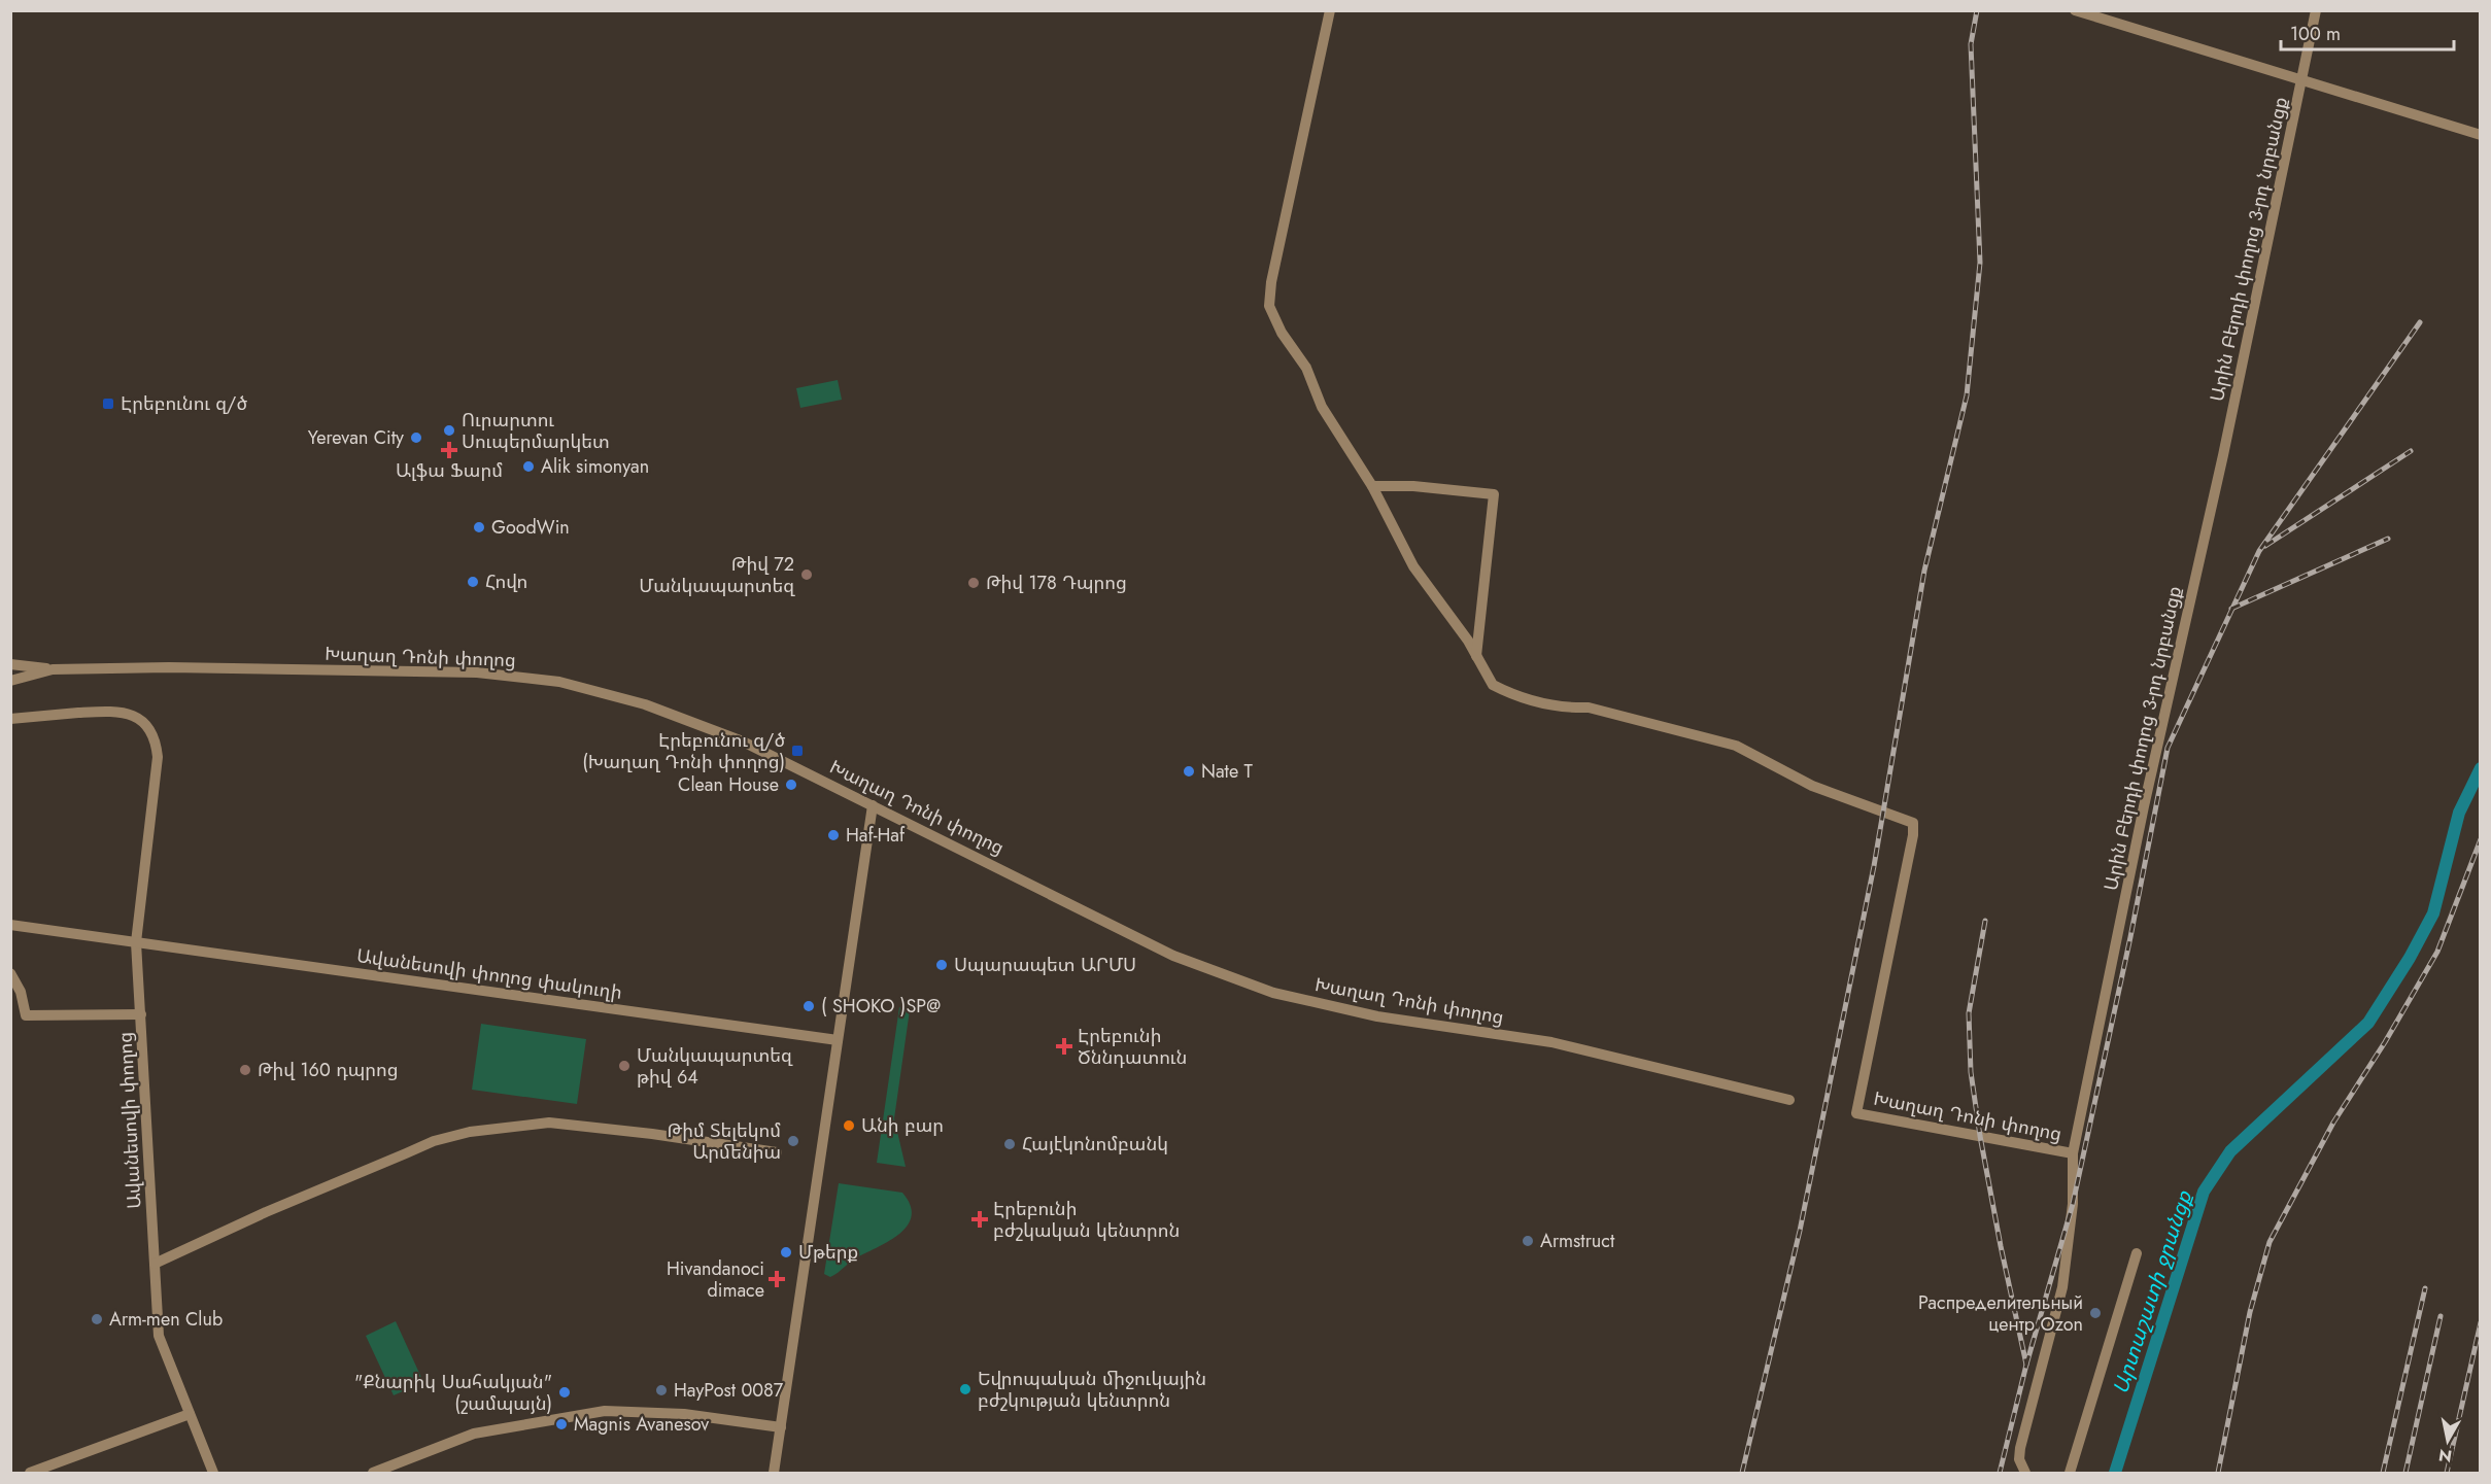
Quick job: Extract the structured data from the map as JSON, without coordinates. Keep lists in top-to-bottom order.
{
  "streets": {
    "street": [
      "Արին Բերդի փողոց 3-րդ նրբանցք",
      "Խաղաղ Դոնի փողոց",
      "Ավանեսովի փողոց փակուղի",
      "Ավանեսովի փողոց"
    ]
  },
  "crossings": [
    ["Արին Բերդի փողոց 3-րդ նրբանցք", "Խաղաղ Դոնի փողոց"],
    ["Ավանեսովի փողոց փակուղի", "Ավանեսովի փողոց"]
  ],
  "water": ["Արտաշատի ջրանցք"],
  "places": {
    "transit": ["Էրեբունու զ/ծ", "Էրեբունու զ/ծ (Խաղաղ Դոնի փողոց)"],
    "other": [
      "Ուրարտու Սուպերմարկետ",
      "Yerevan City",
      "Alik simonyan",
      "GoodWin",
      "Թիվ 72 Մանկապարտեզ",
      "Հովո",
      "Թիվ 178 Դպրոց",
      "Nate T",
      "Clean House",
      "Haf-Haf",
      "Սպարապետ ԱՐՄՍ",
      "( SHOKO )SP@",
      "Մանկապարտեզ թիվ 64",
      "Թիվ 160 դպրոց",
      "Անի բար",
      "Թիմ Տելեկոմ Արմենիա",
      "Հայէկոնոմբանկ",
      "Armstruct",
      "Մթերք",
      "Распределительный центр Ozon",
      "Arm-men Club",
      "Եվրոպական միջուկային բժշկության կենտրոն",
      "HayPost 0087",
      "\"Քնարիկ Սահակյան\" (շամպայն)",
      "Magnis Avanesov"
    ],
    "health": [
      "Ալֆա Ֆարմ",
      "Էրեբունի Ծննդատուն",
      "Էրեբունի բժշկական կենտրոն",
      "Hivandanoci dimace"
    ]
  },
  "scale_bar": "100 m",
  "north": "bottom"
}
